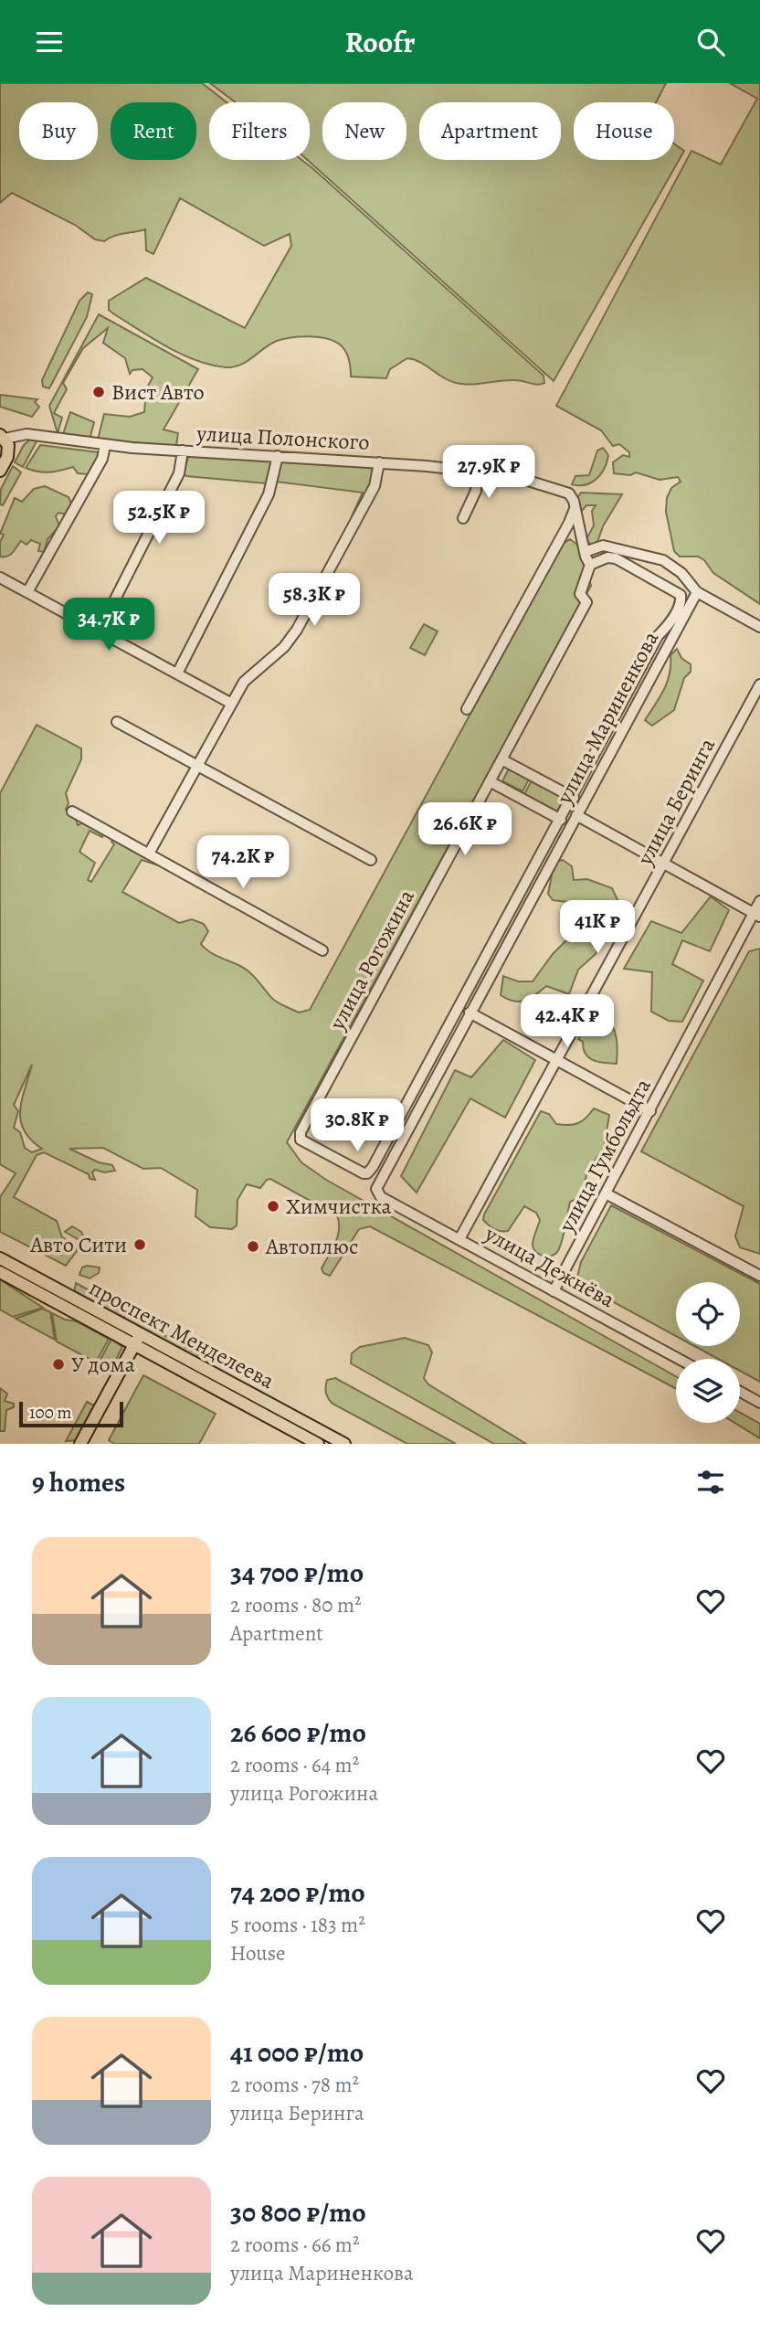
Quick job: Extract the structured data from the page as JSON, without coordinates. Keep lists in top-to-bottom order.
{
  "streets": {
    "main road": ["проспект Менделеева"],
    "street": [
      "улица Полонского",
      "улица Мариненкова",
      "улица Беринга",
      "улица Рогожина",
      "улица Гумбольдта",
      "улица Дежнёва"
    ]
  },
  "crossings": [
    ["улица Мариненкова", "улица Дежнёва"],
    ["улица Беринга", "улица Дежнёва"],
    ["улица Гумбольдта", "улица Дежнёва"]
  ],
  "places": [
    "Вист Авто",
    "Химчистка",
    "Авто Сити",
    "Автоплюс",
    "У дома"
  ],
  "scale_bar": "100 m",
  "page": {
    "header": "Roofr",
    "chip": [
      "Buy",
      "Rent",
      "Filters",
      "New",
      "Apartment",
      "House"
    ],
    "price": [
      "27.9K ₽",
      "52.5K ₽",
      "58.3K ₽",
      "34.7K ₽",
      "26.6K ₽",
      "74.2K ₽",
      "41K ₽",
      "42.4K ₽",
      "30.8K ₽"
    ],
    "scale": "100 m",
    "heading": "9 homes",
    "list": [
      {
        "name": "34 700 ₽/mo",
        "note": "2 rooms · 80 m² · Apartment"
      },
      {
        "name": "26 600 ₽/mo",
        "note": "2 rooms · 64 m² · улица Рогожина"
      },
      {
        "name": "74 200 ₽/mo",
        "note": "5 rooms · 183 m² · House"
      },
      {
        "name": "41 000 ₽/mo",
        "note": "2 rooms · 78 m² · улица Беринга"
      },
      {
        "name": "30 800 ₽/mo",
        "note": "2 rooms · 66 m² · улица Мариненкова"
      }
    ]
  }
}
